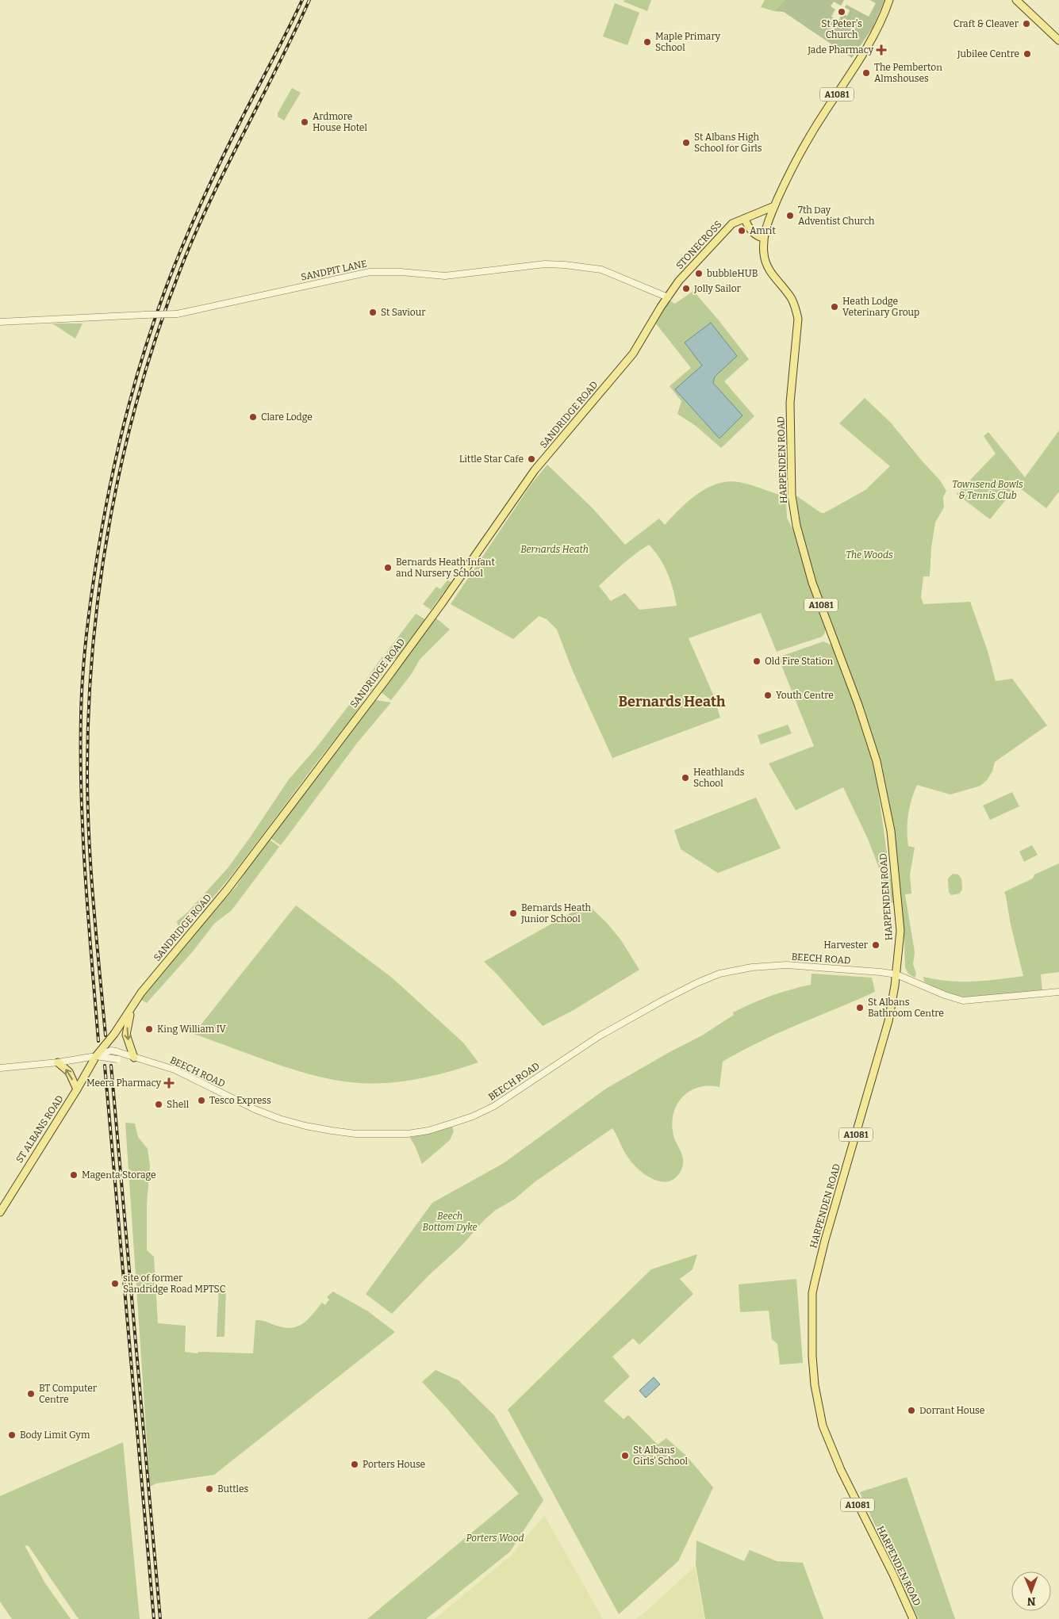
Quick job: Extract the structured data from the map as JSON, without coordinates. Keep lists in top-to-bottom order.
{
  "streets": {
    "main road": [
      "A1081",
      "STONECROSS",
      "SANDRIDGE ROAD",
      "HARPENDEN ROAD",
      "ST ALBANS ROAD"
    ],
    "street": ["SANDPIT LANE", "BEECH ROAD"]
  },
  "crossings": [
    ["A1081", "STONECROSS"],
    ["A1081", "HARPENDEN ROAD"],
    ["STONECROSS", "SANDPIT LANE"],
    ["STONECROSS", "SANDRIDGE ROAD"],
    ["SANDPIT LANE", "SANDRIDGE ROAD"],
    ["SANDRIDGE ROAD", "BEECH ROAD"],
    ["SANDRIDGE ROAD", "ST ALBANS ROAD"],
    ["HARPENDEN ROAD", "BEECH ROAD"],
    ["BEECH ROAD", "ST ALBANS ROAD"]
  ],
  "districts": ["Bernards Heath"],
  "parks": [
    "Townsend Bowls & Tennis Club",
    "Bernards Heath",
    "The Woods",
    "Beech Bottom Dyke",
    "Porters Wood"
  ],
  "places": {
    "other": [
      "St Peter's Church",
      "Craft & Cleaver",
      "Maple Primary School",
      "Jubilee Centre",
      "The Pemberton Almshouses",
      "Ardmore House Hotel",
      "St Albans High School for Girls",
      "7th Day Adventist Church",
      "Amrit",
      "bubbleHUB",
      "Jolly Sailor",
      "Heath Lodge Veterinary Group",
      "St Saviour",
      "Clare Lodge",
      "Little Star Cafe",
      "Bernards Heath Infant and Nursery School",
      "Old Fire Station",
      "Youth Centre",
      "Heathlands School",
      "Bernards Heath Junior School",
      "Harvester",
      "St Albans Bathroom Centre",
      "King William IV",
      "Tesco Express",
      "Shell",
      "Magenta Storage",
      "site of former Sandridge Road MPTSC",
      "BT Computer Centre",
      "Dorrant House",
      "Body Limit Gym",
      "St Albans Girls' School",
      "Porters House",
      "Buttles"
    ],
    "health": ["Jade Pharmacy", "Meera Pharmacy"]
  },
  "north": "bottom"
}
